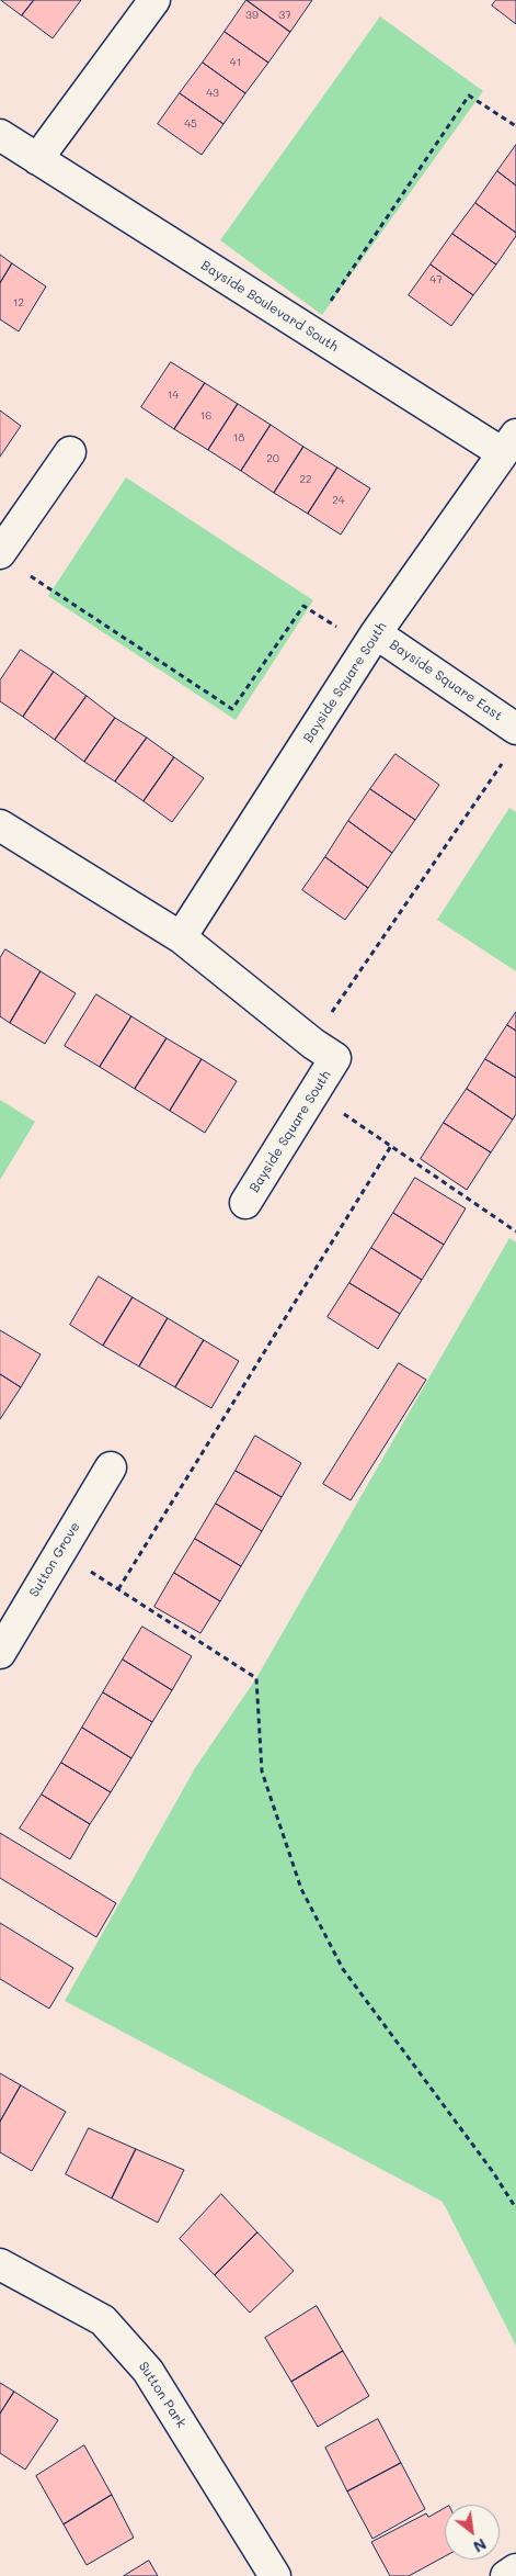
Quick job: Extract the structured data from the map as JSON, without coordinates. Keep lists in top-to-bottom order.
{
  "streets": {
    "street": [
      "Bayside Boulevard South",
      "Bayside Square East",
      "Bayside Square South",
      "Sutton Grove",
      "Sutton Park"
    ]
  },
  "crossings": [
    ["Bayside Boulevard South", "Bayside Square South"],
    ["Bayside Square East", "Bayside Square South"]
  ],
  "house_numbers": [
    "39",
    "37",
    "41",
    "43",
    "45",
    "47",
    "12",
    "14",
    "16",
    "18",
    "20",
    "22",
    "24"
  ],
  "north": "bottom right"
}
